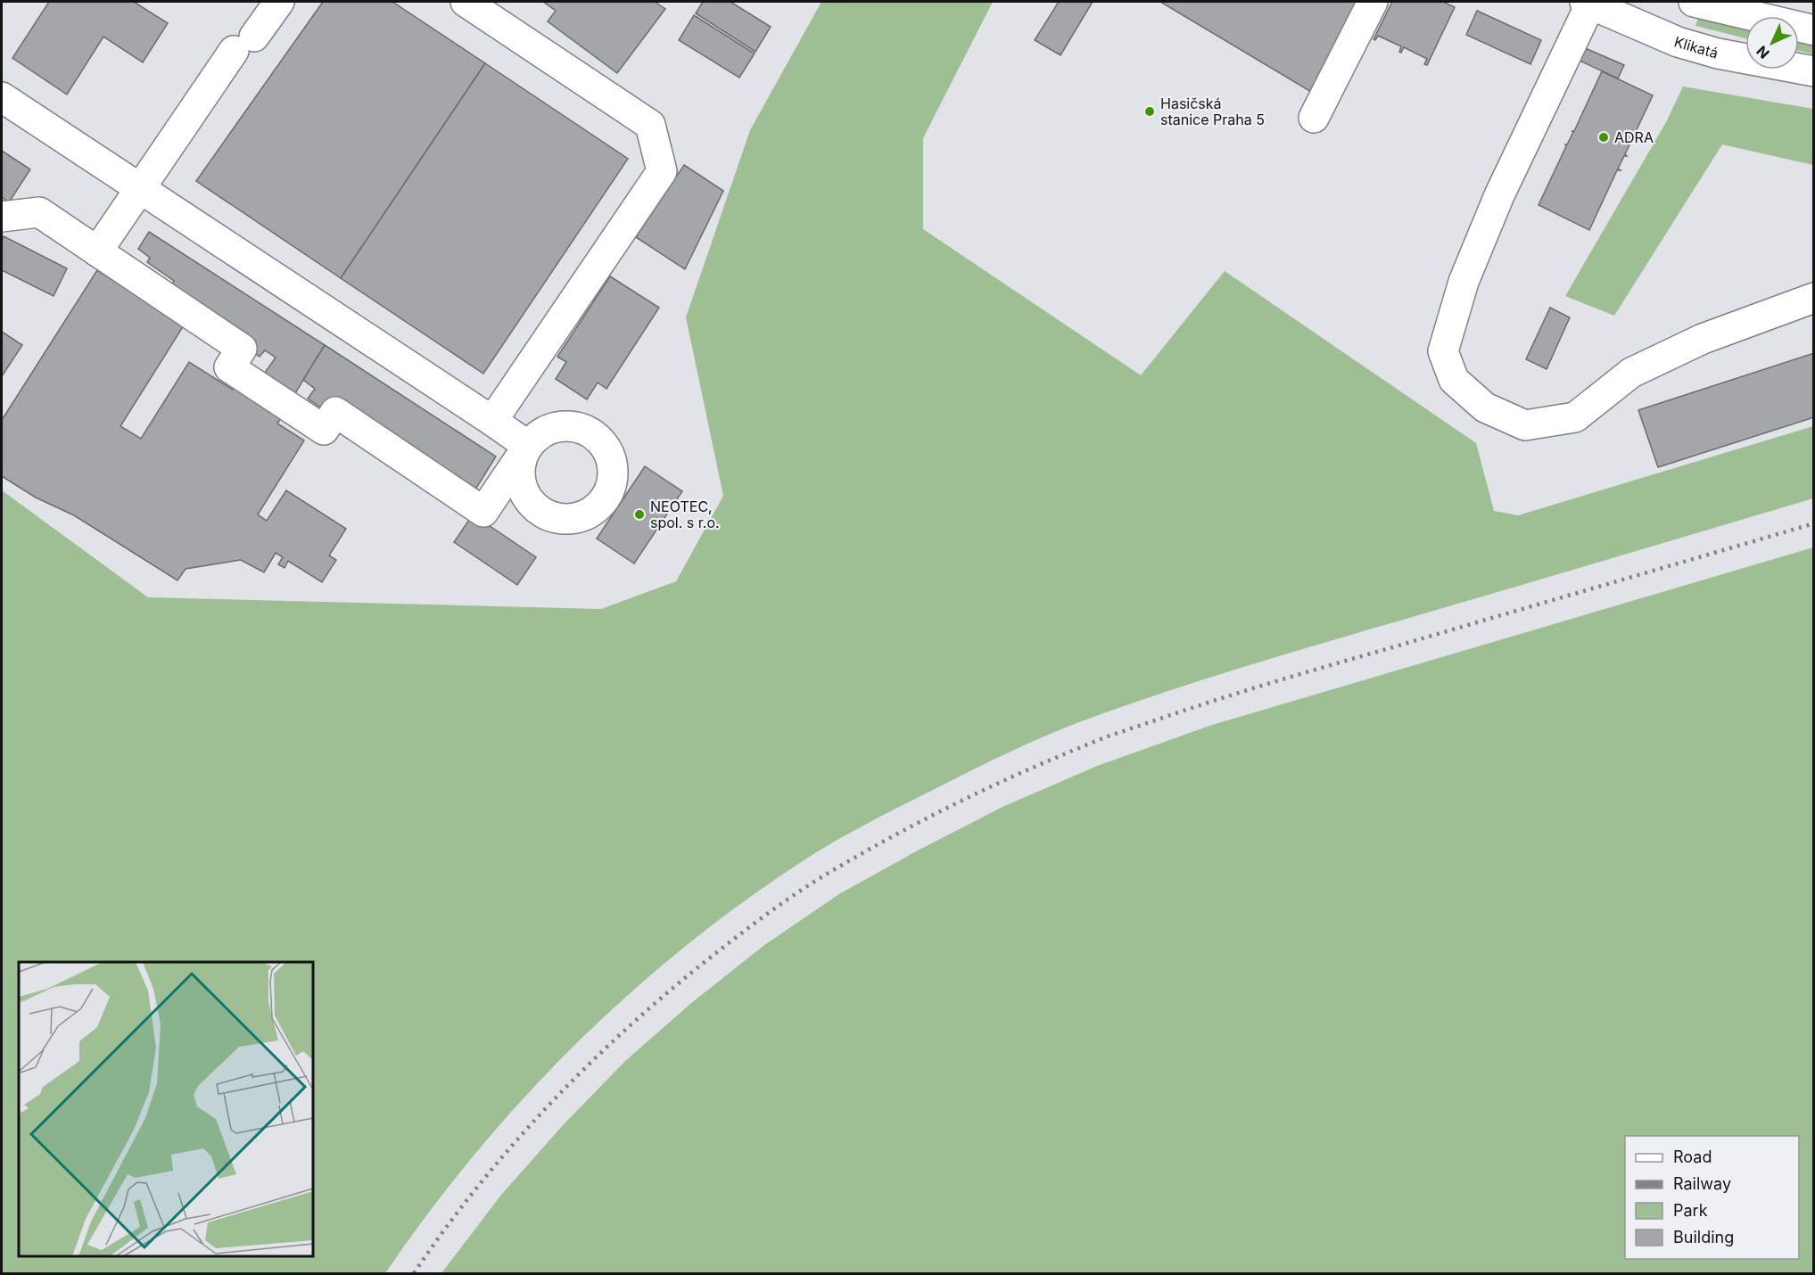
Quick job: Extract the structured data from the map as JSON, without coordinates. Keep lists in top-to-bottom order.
{
  "streets": {
    "street": ["Klikatá"]
  },
  "places": ["Hasičská stanice Praha 5", "ADRA", "NEOTEC, spol. s r.o."],
  "legend": [
    "Road",
    "Railway",
    "Park",
    "Building"
  ],
  "north": "bottom left"
}
